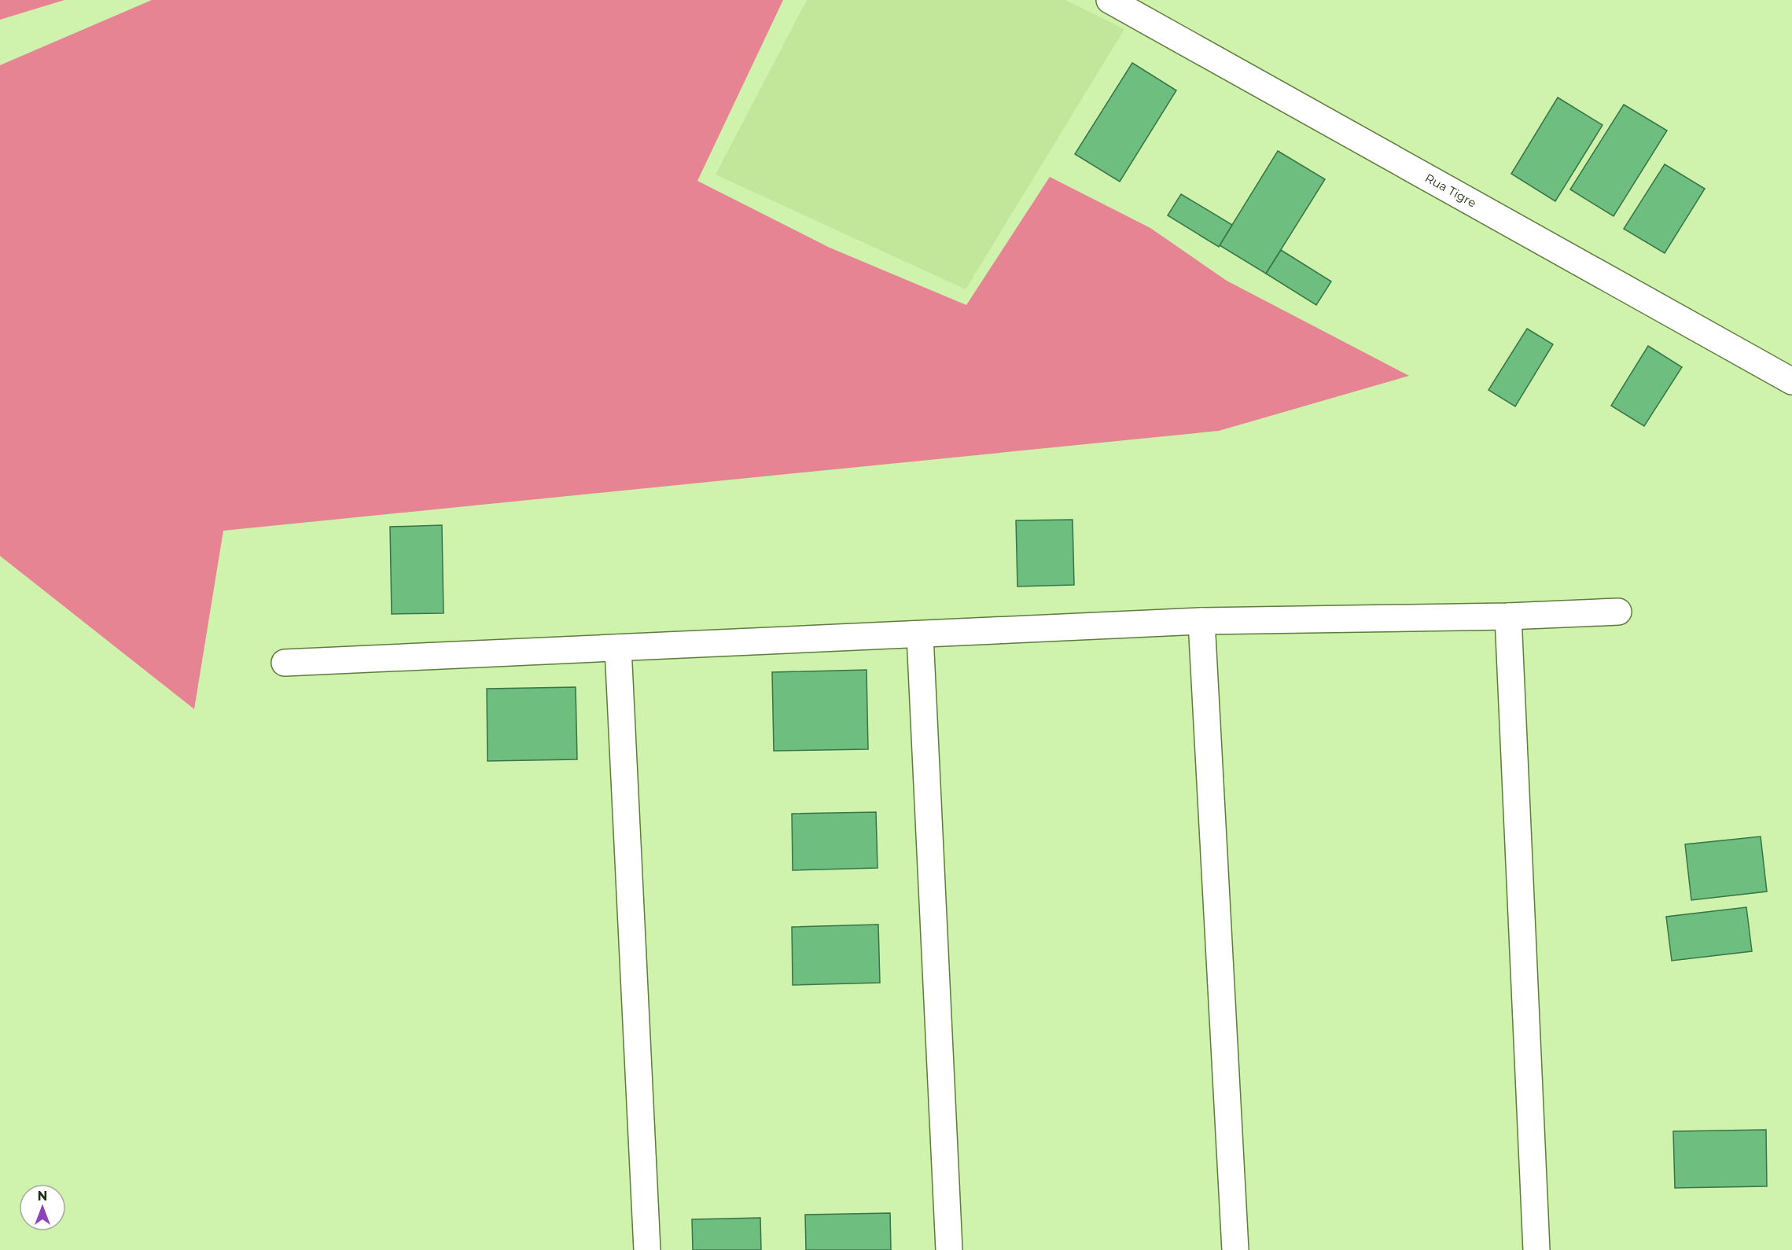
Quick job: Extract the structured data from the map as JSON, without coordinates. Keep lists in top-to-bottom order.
{
  "streets": {
    "street": ["Rua Tigre"]
  },
  "north": "top"
}
